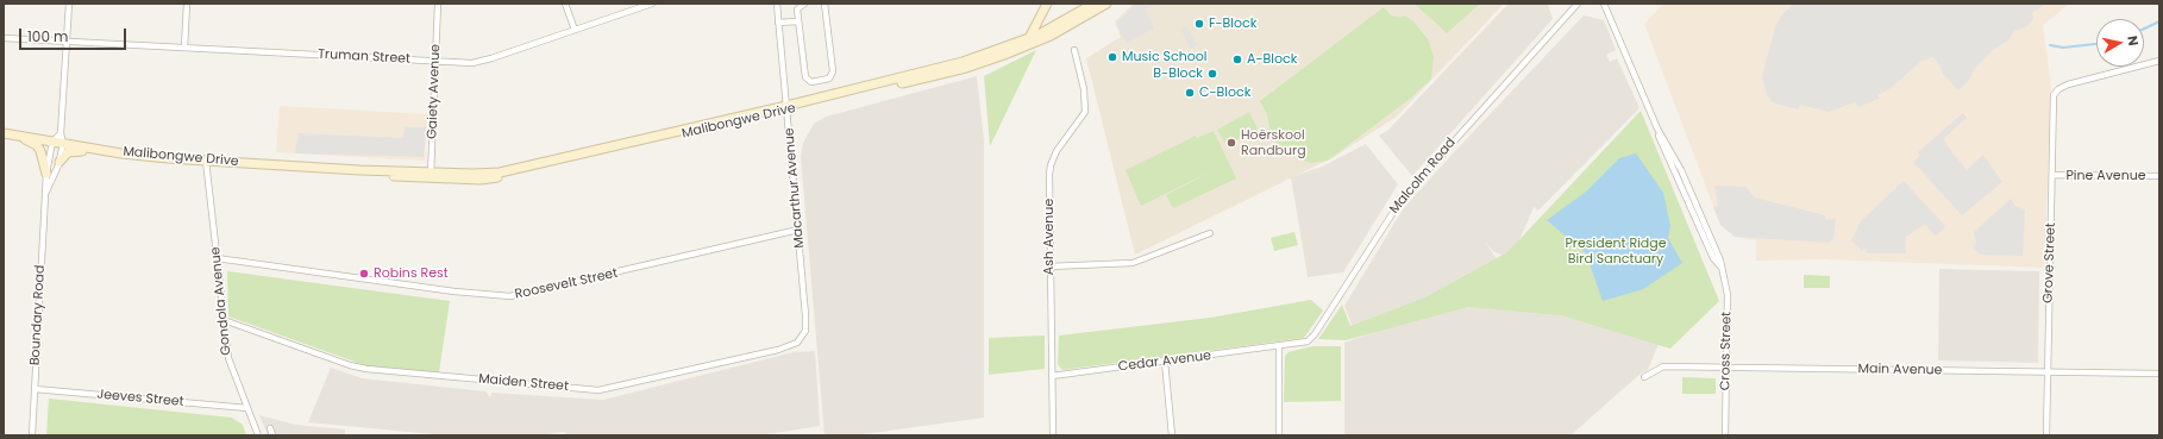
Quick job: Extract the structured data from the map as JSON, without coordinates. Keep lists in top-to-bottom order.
{
  "streets": {
    "main road": ["Malibongwe Drive"],
    "street": [
      "Truman Street",
      "Gaiety Avenue",
      "Malcolm Road",
      "Pine Avenue",
      "Macarthur Avenue",
      "Ash Avenue",
      "Grove Street",
      "Roosevelt Street",
      "Gondola Avenue",
      "Boundary Road",
      "Cross Street",
      "Cedar Avenue",
      "Main Avenue",
      "Maiden Street",
      "Jeeves Street"
    ]
  },
  "crossings": [
    ["Truman Street", "Gaiety Avenue"],
    ["Gaiety Avenue", "Malibongwe Drive"],
    ["Malibongwe Drive", "Macarthur Avenue"],
    ["Malibongwe Drive", "Gondola Avenue"],
    ["Malibongwe Drive", "Boundary Road"],
    ["Malcolm Road", "Cedar Avenue"],
    ["Pine Avenue", "Grove Street"],
    ["Macarthur Avenue", "Roosevelt Street"],
    ["Macarthur Avenue", "Maiden Street"],
    ["Ash Avenue", "Cedar Avenue"],
    ["Grove Street", "Main Avenue"],
    ["Roosevelt Street", "Gondola Avenue"],
    ["Gondola Avenue", "Maiden Street"],
    ["Gondola Avenue", "Jeeves Street"],
    ["Boundary Road", "Jeeves Street"],
    ["Cross Street", "Main Avenue"]
  ],
  "parks": ["President Ridge Bird Sanctuary"],
  "places": [
    "F-Block",
    "Music School",
    "A-Block",
    "B-Block",
    "C-Block",
    "Hoërskool Randburg",
    "Robins Rest"
  ],
  "scale_bar": "100 m",
  "north": "right"
}
